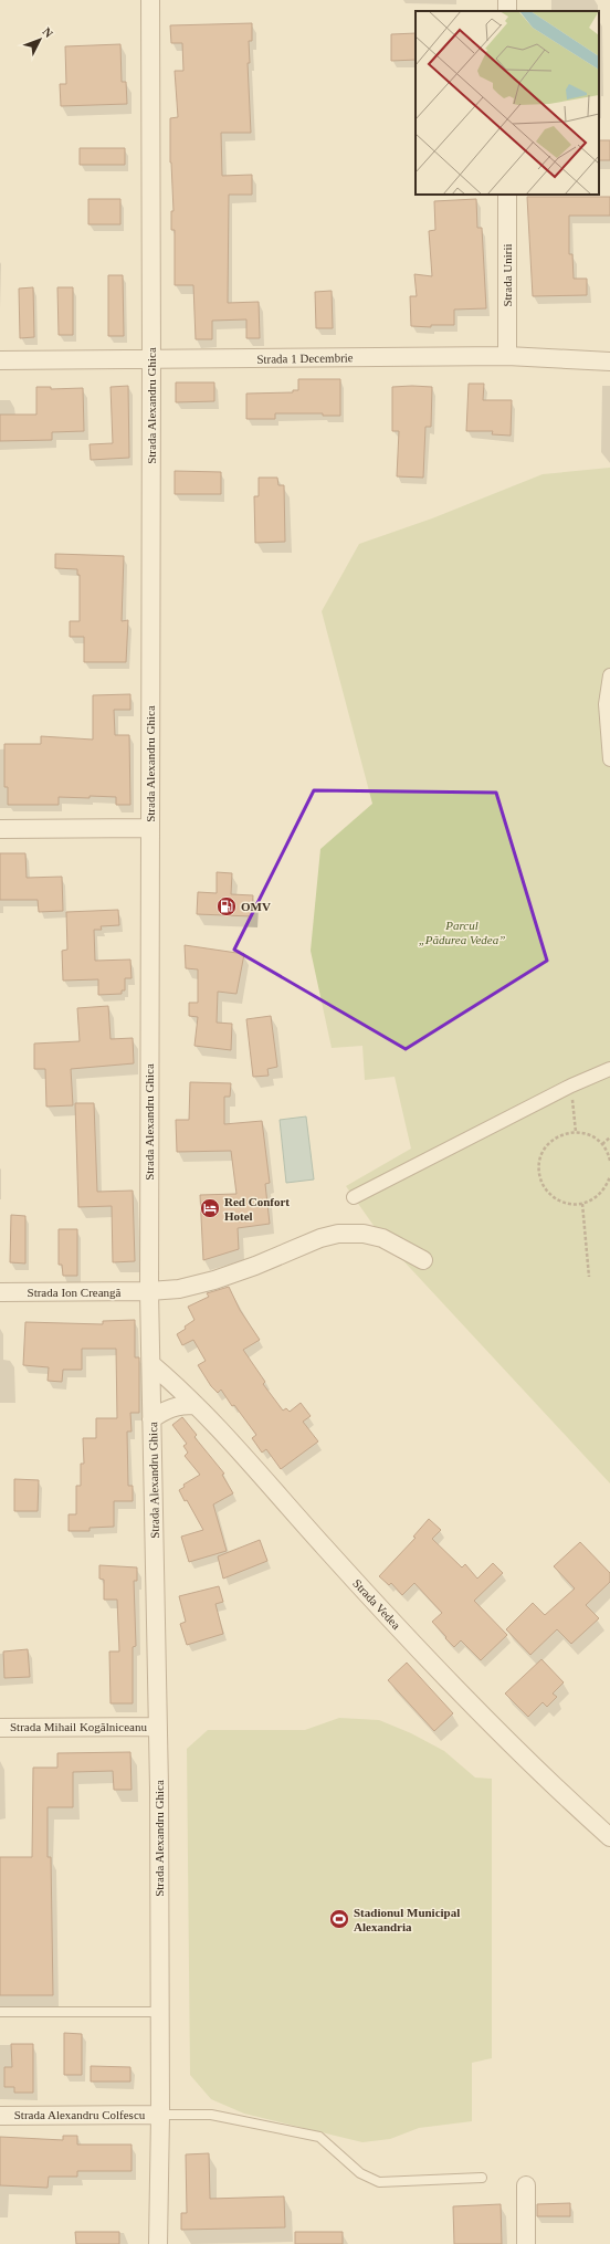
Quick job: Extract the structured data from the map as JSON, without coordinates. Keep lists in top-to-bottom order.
{
  "streets": {
    "street": [
      "Strada Unirii",
      "Strada 1 Decembrie",
      "Strada Alexandru Ghica",
      "Strada Ion Creangă",
      "Strada Vedea",
      "Strada Mihail Kogălniceanu",
      "Strada Alexandru Colfescu"
    ]
  },
  "crossings": [
    ["Strada Unirii", "Strada 1 Decembrie"],
    ["Strada 1 Decembrie", "Strada Alexandru Ghica"],
    ["Strada Alexandru Ghica", "Strada Ion Creangă"],
    ["Strada Alexandru Ghica", "Strada Vedea"],
    ["Strada Alexandru Ghica", "Strada Mihail Kogălniceanu"],
    ["Strada Alexandru Ghica", "Strada Alexandru Colfescu"]
  ],
  "parks": ["Parcul „Pădurea Vedea”"],
  "places": {
    "fuel station": ["OMV"],
    "hotel": ["Red Confort Hotel"],
    "sports": ["Stadionul Municipal Alexandria"]
  },
  "north": "top right"
}
